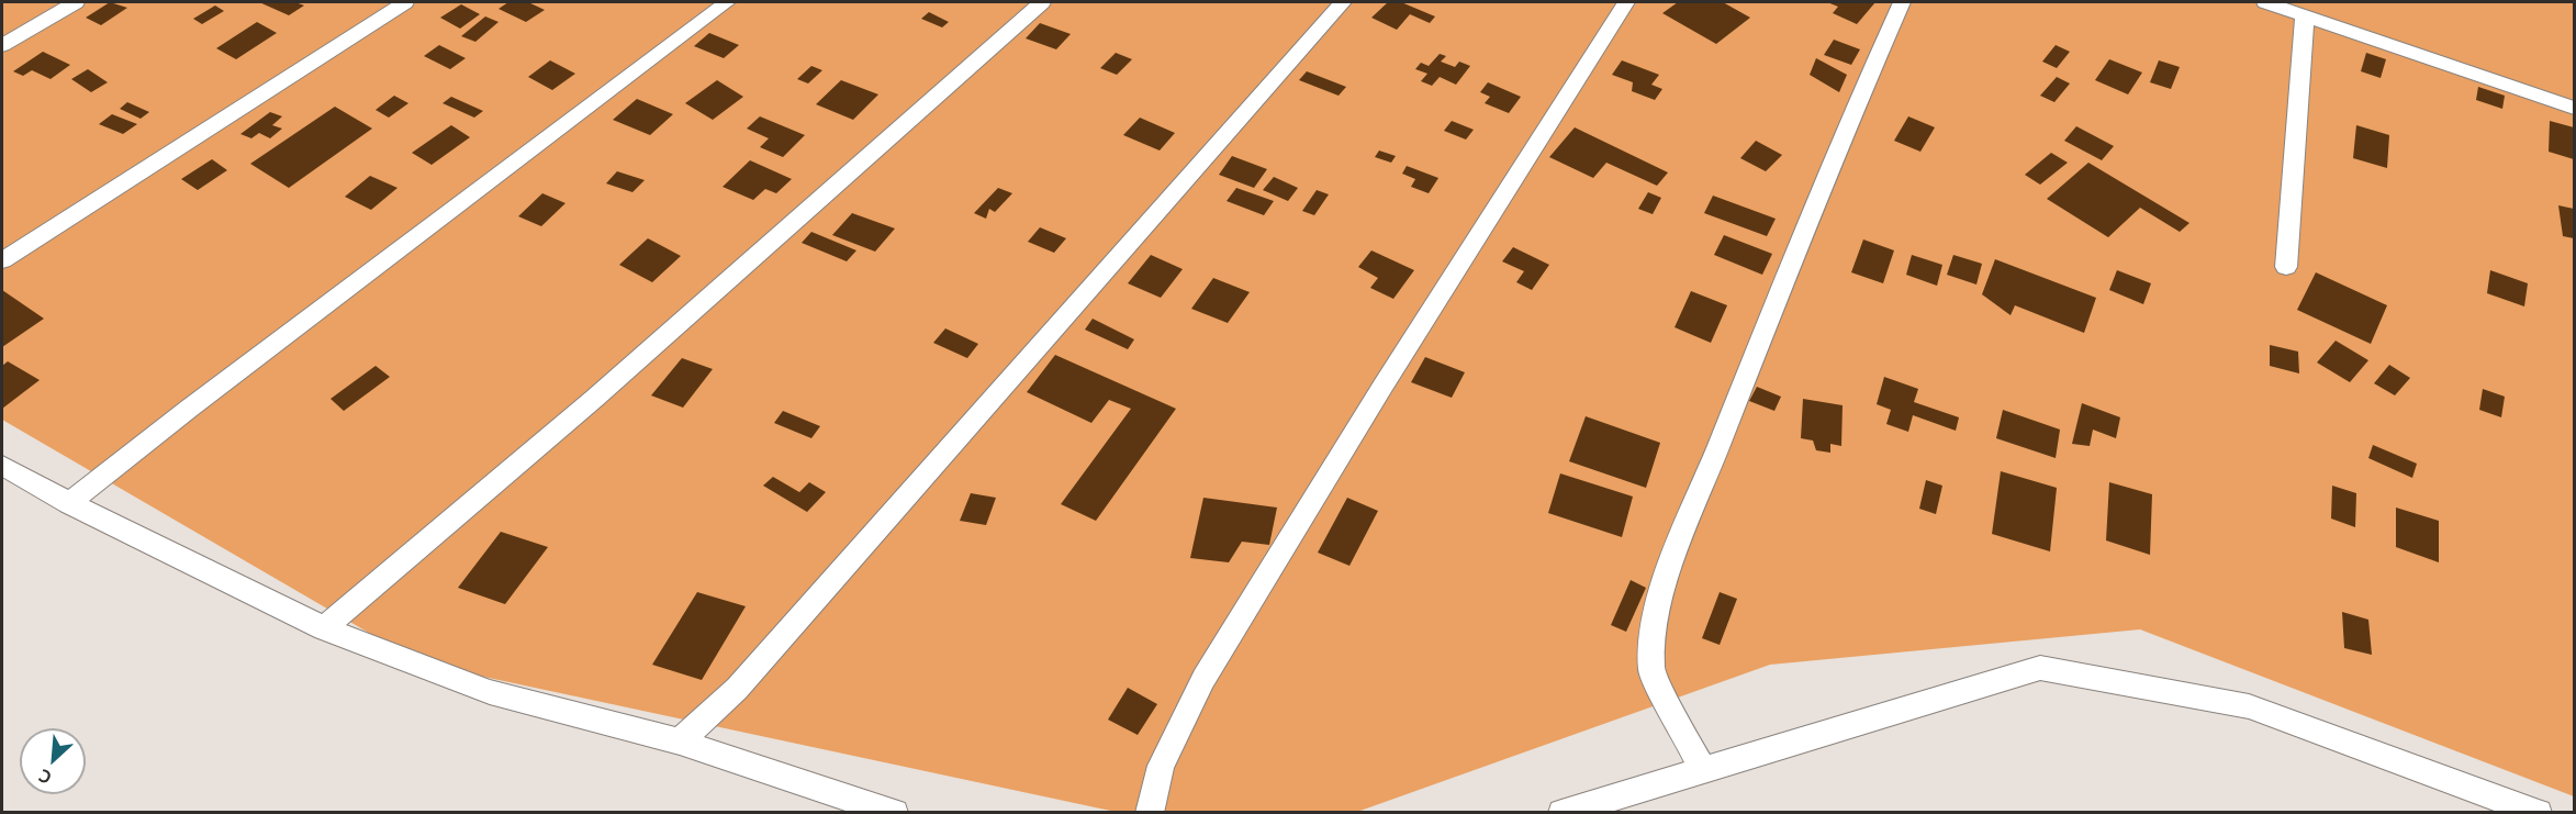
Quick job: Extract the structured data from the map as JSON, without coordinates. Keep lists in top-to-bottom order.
{
  "north": "bottom left"
}
